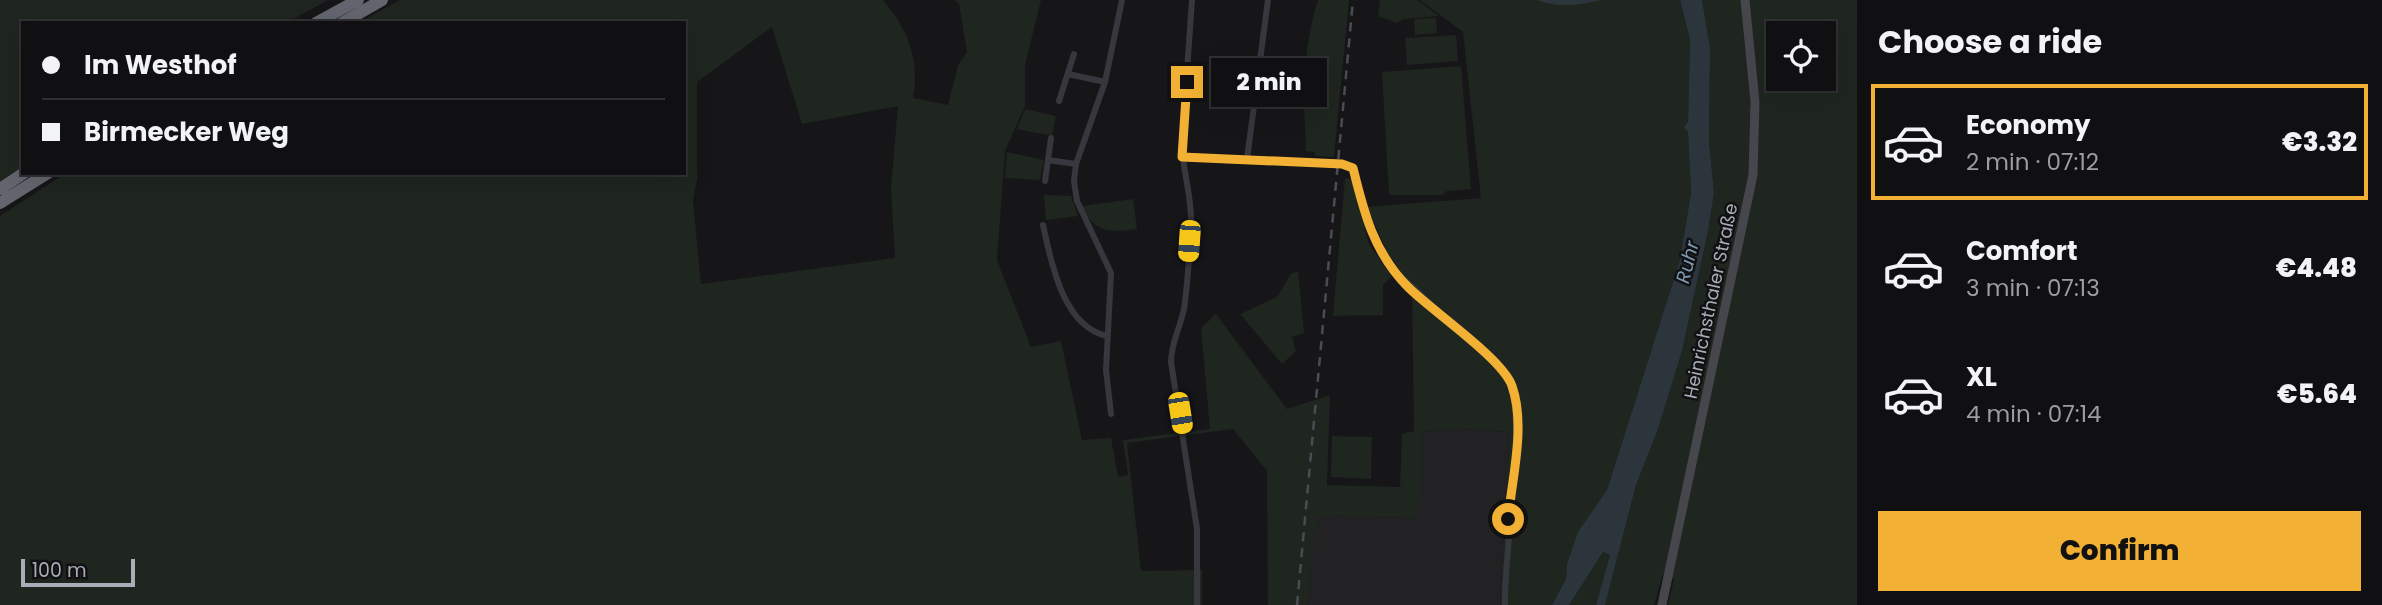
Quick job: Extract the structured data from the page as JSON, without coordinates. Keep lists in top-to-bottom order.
{
  "streets": {
    "main road": ["Heinrichsthaler Straße"]
  },
  "water": ["Ruhr"],
  "scale_bar": "100 m",
  "page": {
    "heading": "Choose a ride",
    "banner": ["Im Westhof", "Birmecker Weg"],
    "bubble": "2 min",
    "list": [
      {
        "name": "Economy",
        "note": "2 min · 07:12",
        "value": "€3.32"
      },
      {
        "name": "Comfort",
        "note": "3 min · 07:13",
        "value": "€4.48"
      },
      {
        "name": "XL",
        "note": "4 min · 07:14",
        "value": "€5.64"
      }
    ],
    "buttons": "Confirm",
    "scale": "100 m"
  }
}
